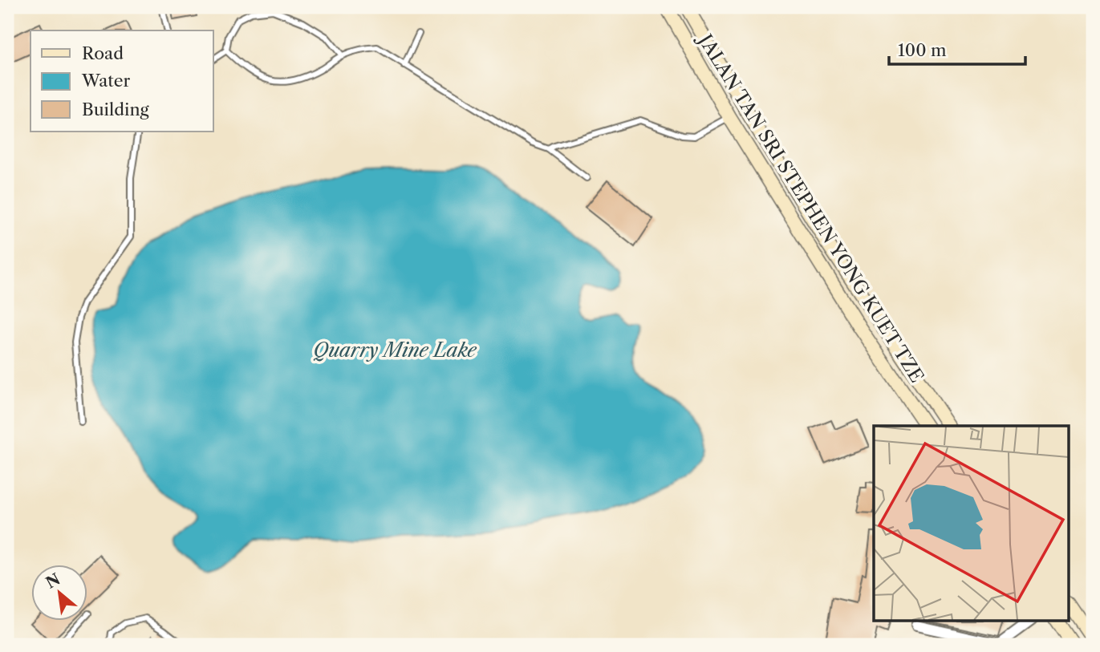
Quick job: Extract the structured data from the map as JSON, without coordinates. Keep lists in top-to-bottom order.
{
  "streets": {
    "main road": ["JALAN TAN SRI STEPHEN YONG KUET TZE"]
  },
  "water": ["Quarry Mine Lake"],
  "legend": ["Road", "Water", "Building"],
  "scale_bar": "100 m",
  "north": "top left"
}
